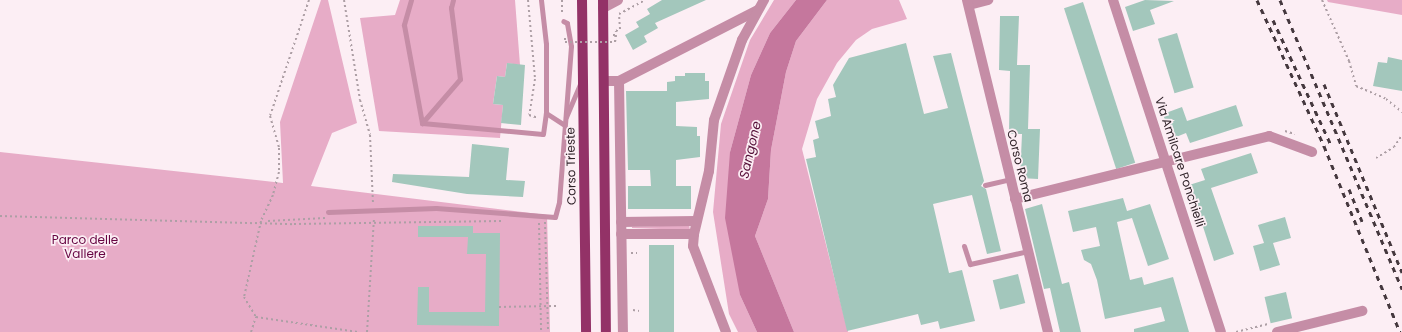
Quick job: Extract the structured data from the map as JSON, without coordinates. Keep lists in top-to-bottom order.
{
  "streets": {
    "main road": ["Corso Trieste"],
    "street": ["Via Amilcare Ponchielli", "Corso Roma"]
  },
  "water": ["Sangone"],
  "parks": ["Parco delle Vallere"]
}
